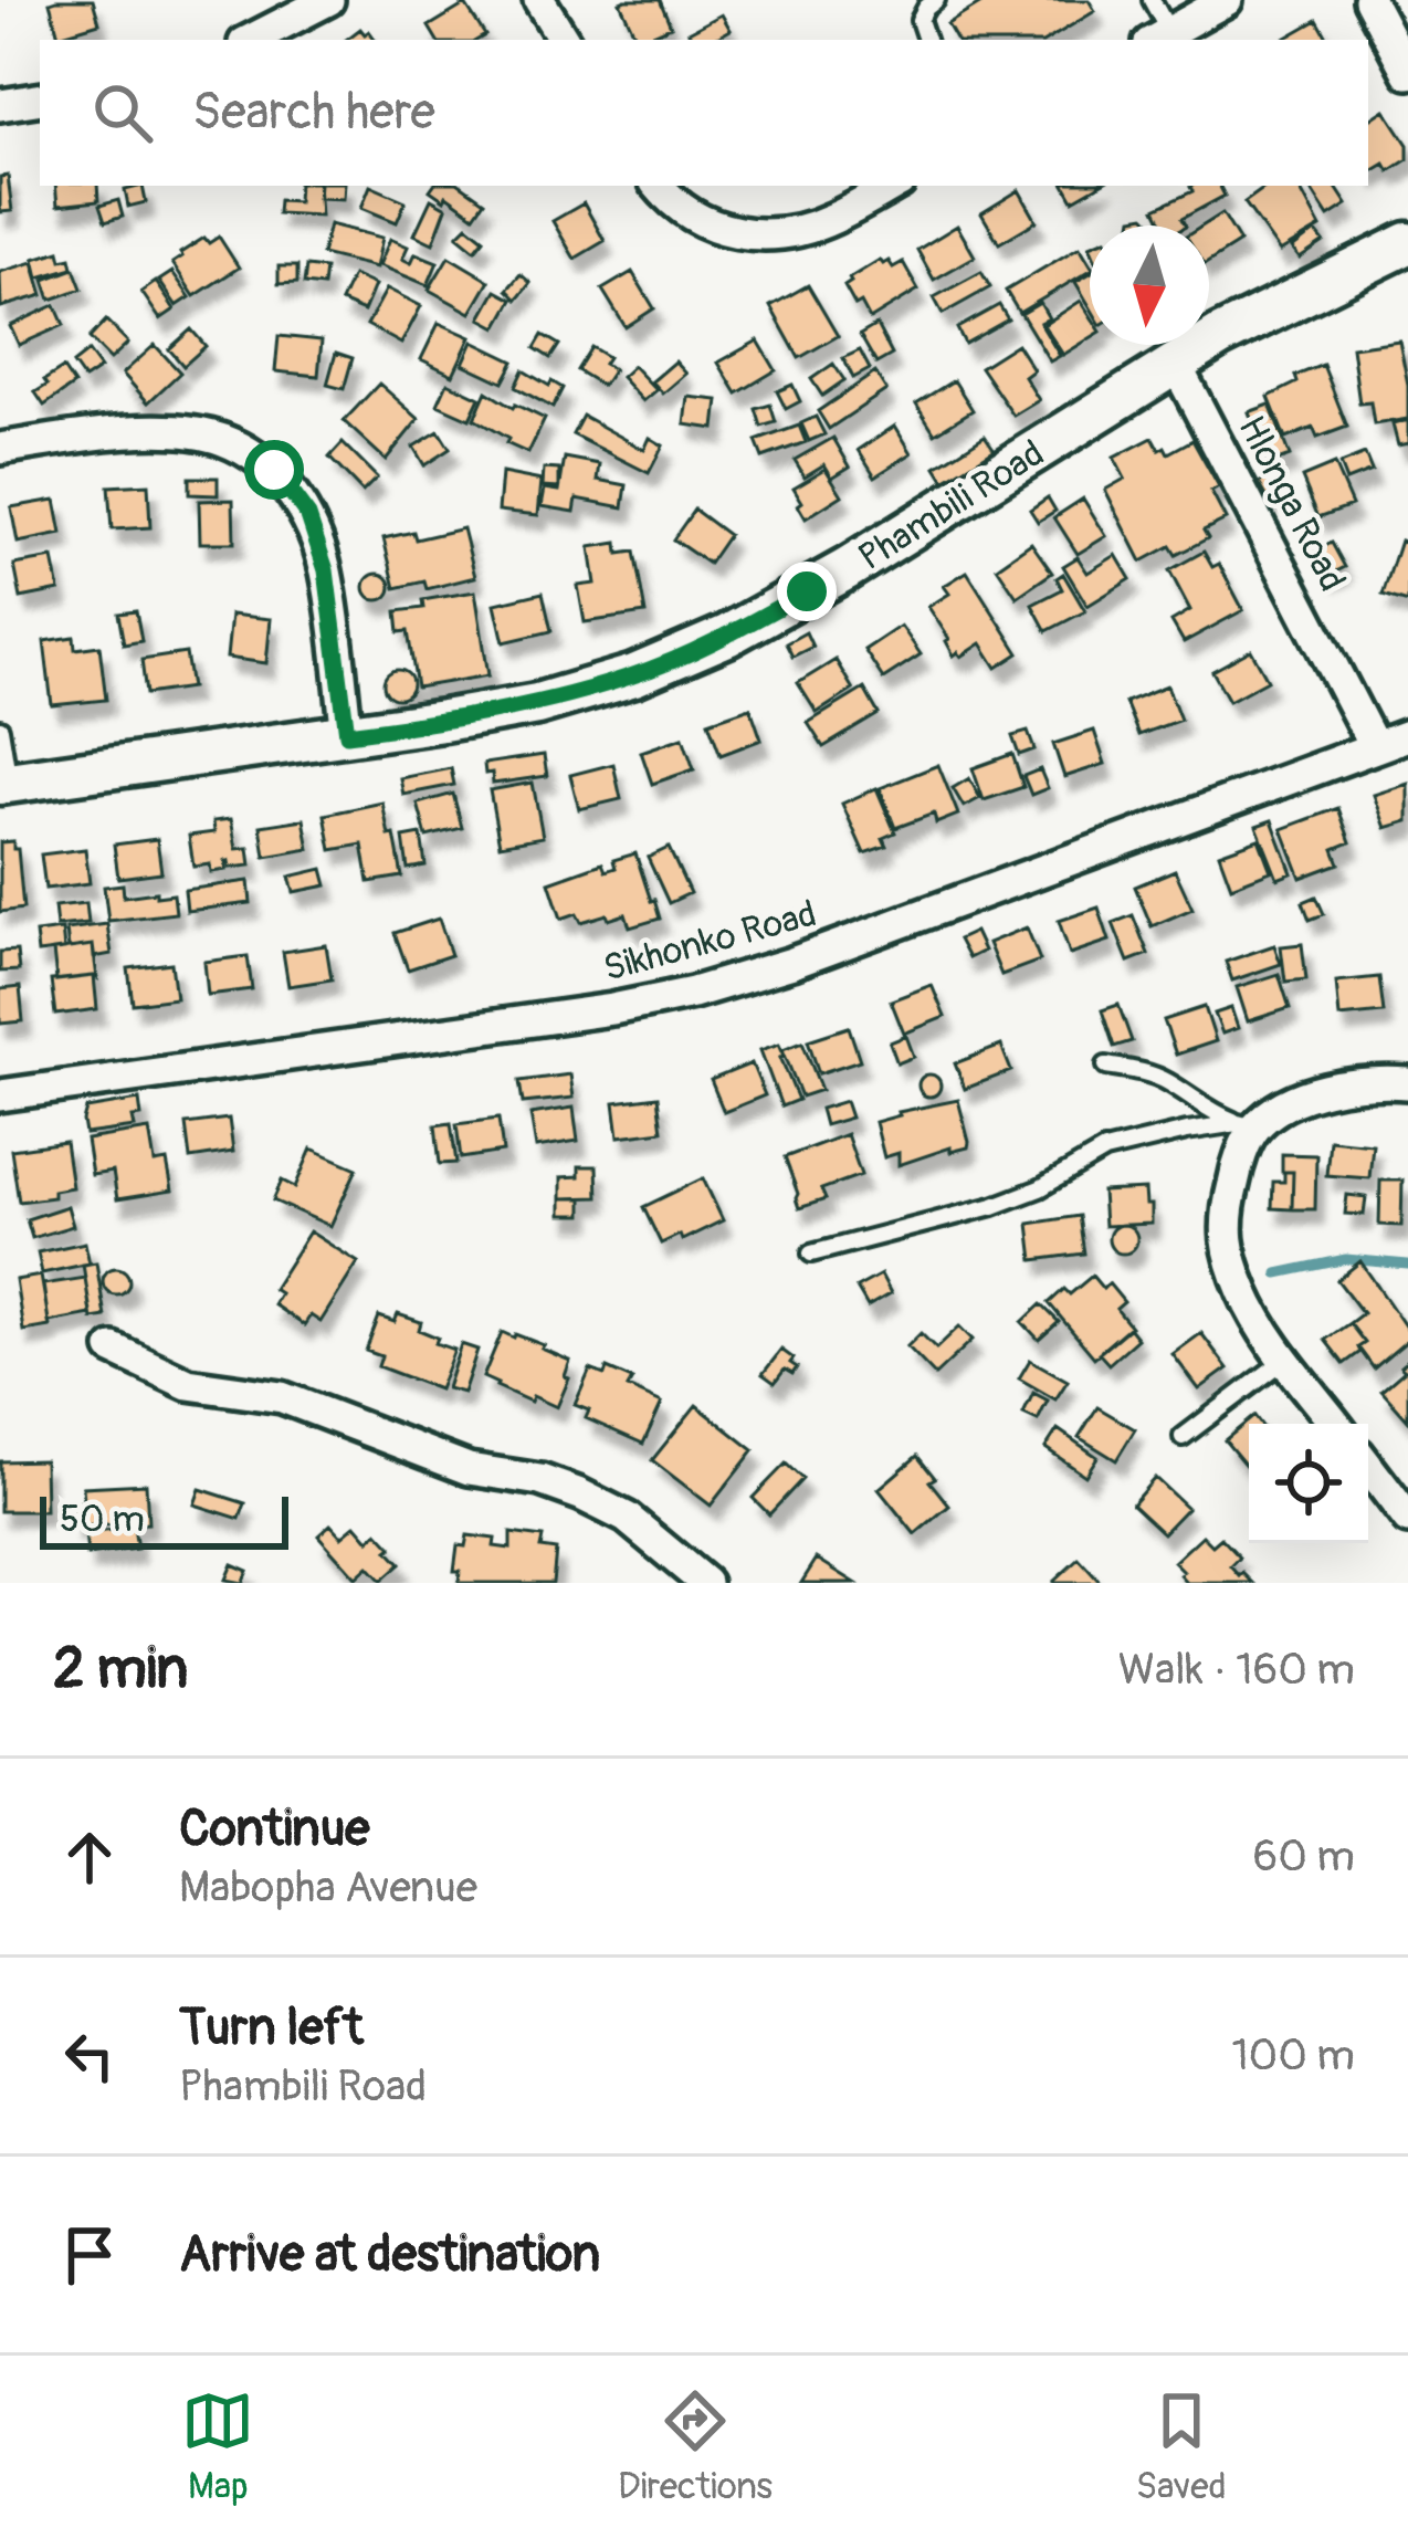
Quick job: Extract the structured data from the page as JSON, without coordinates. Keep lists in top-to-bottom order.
{
  "streets": {
    "street": ["Hlonga Road", "Phambili Road", "Sikhonko Road"]
  },
  "crossings": [
    ["Hlonga Road", "Phambili Road"],
    ["Hlonga Road", "Sikhonko Road"]
  ],
  "scale_bar": "50 m",
  "north": "bottom",
  "page": {
    "search": "Search here",
    "scale": "50 m",
    "heading": ["2 min", "Walk · 160 m"],
    "list": [
      ["Continue", "Mabopha Avenue", "60 m"],
      ["Turn left", "Phambili Road", "100 m"],
      "Arrive at destination"
    ],
    "nav": ["Map", "Directions", "Saved"]
  }
}
